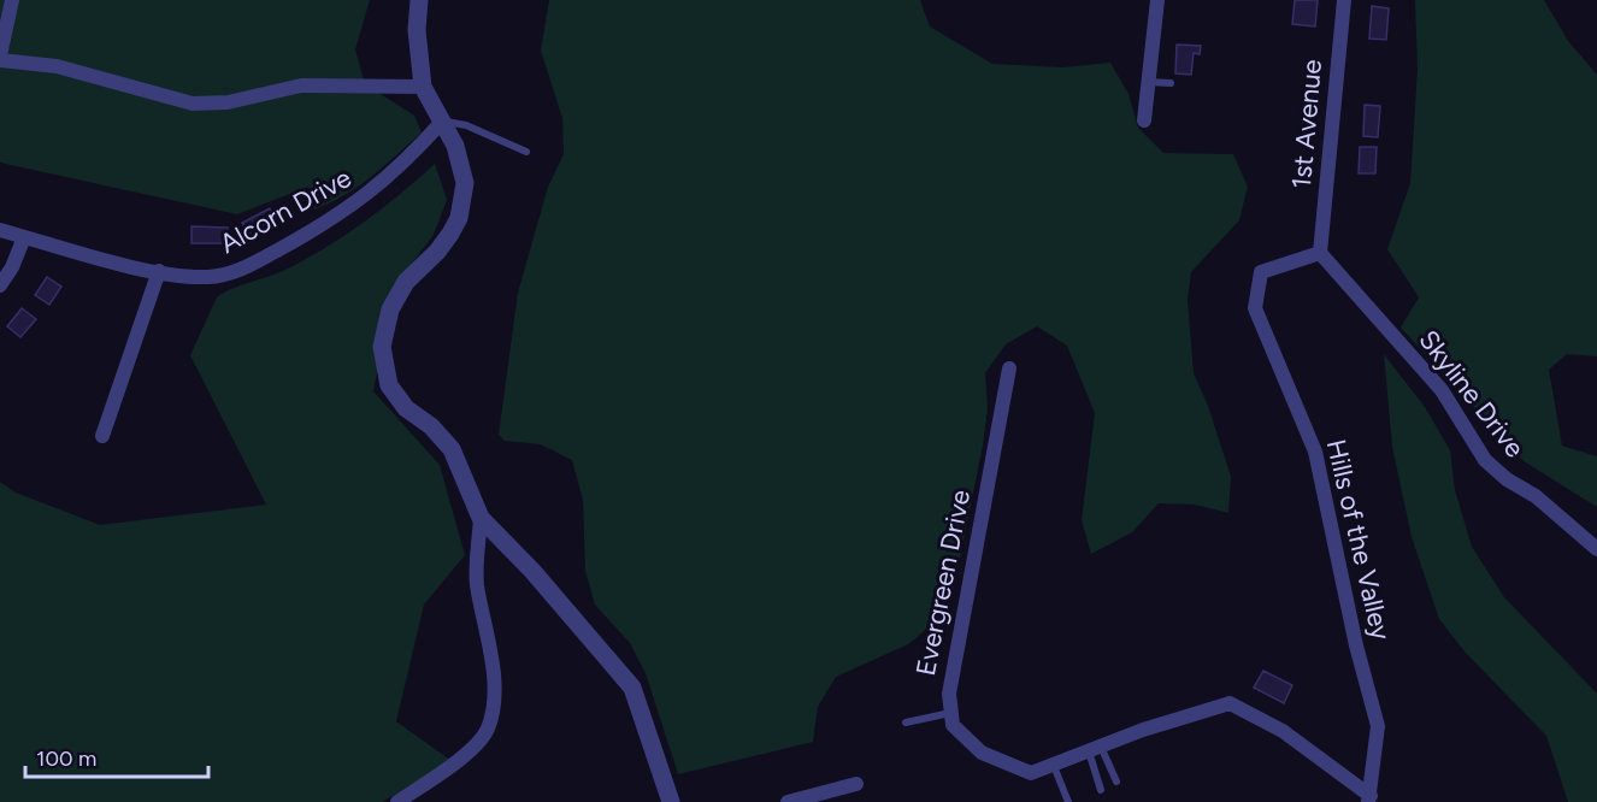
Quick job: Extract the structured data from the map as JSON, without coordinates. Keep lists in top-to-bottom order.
{
  "streets": {
    "street": [
      "1st Avenue",
      "Alcorn Drive",
      "Skyline Drive",
      "Hills of the Valley",
      "Evergreen Drive"
    ]
  },
  "crossings": [
    ["1st Avenue", "Skyline Drive"],
    ["1st Avenue", "Hills of the Valley"],
    ["Skyline Drive", "Hills of the Valley"],
    ["Hills of the Valley", "Evergreen Drive"]
  ],
  "scale_bar": "100 m"
}
